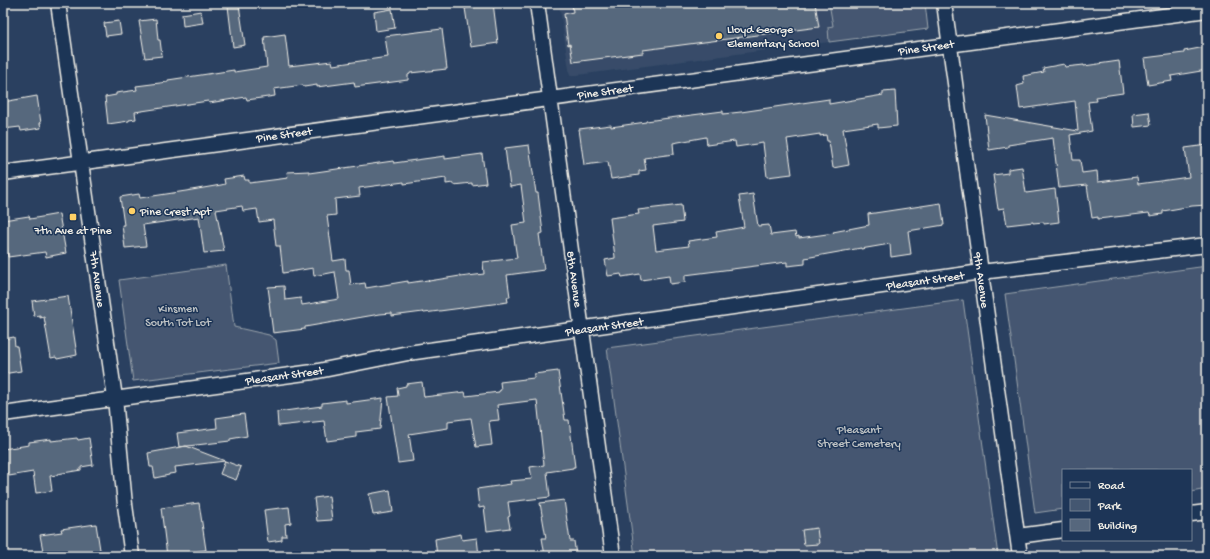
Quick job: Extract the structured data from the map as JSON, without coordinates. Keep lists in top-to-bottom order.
{
  "streets": {
    "street": [
      "Pine Street",
      "7th Avenue",
      "8th Avenue",
      "Pleasant Street",
      "9th Avenue"
    ]
  },
  "crossings": [
    ["Pine Street", "7th Avenue"],
    ["Pine Street", "8th Avenue"],
    ["Pine Street", "9th Avenue"],
    ["7th Avenue", "Pleasant Street"],
    ["8th Avenue", "Pleasant Street"],
    ["Pleasant Street", "9th Avenue"]
  ],
  "parks": ["Kinsmen South Tot Lot", "Pleasant Street Cemetery"],
  "places": {
    "other": ["Lloyd George Elementary School", "Pine Crest Apt"],
    "transit": ["7th Ave at Pine"]
  },
  "legend": ["Road", "Park", "Building"]
}
